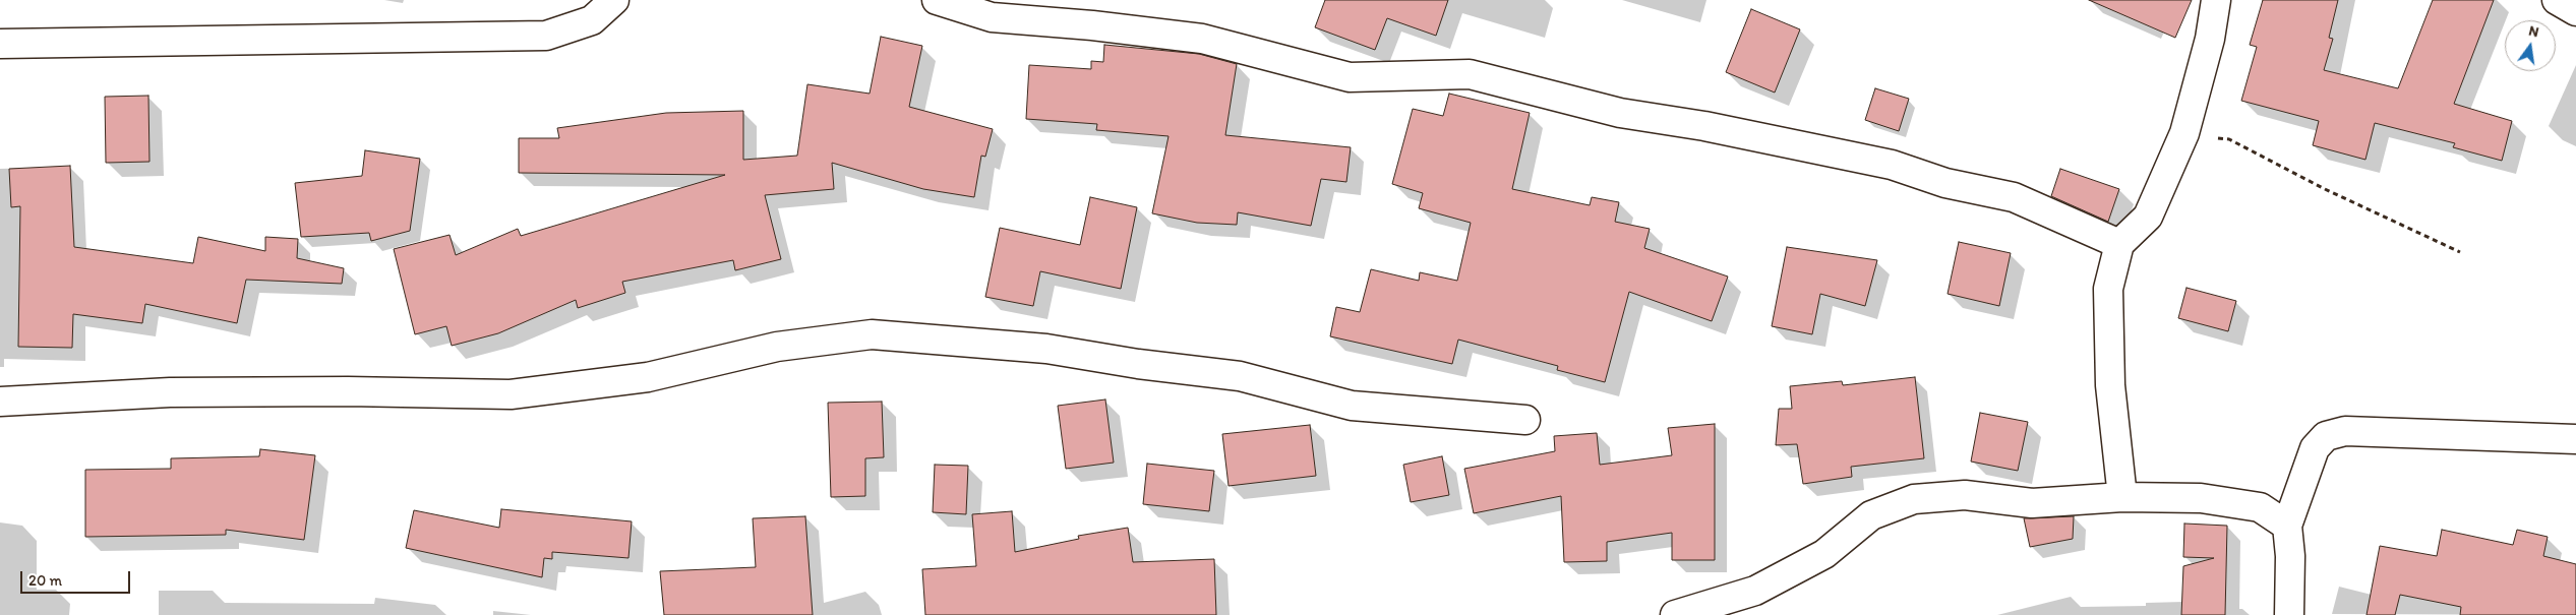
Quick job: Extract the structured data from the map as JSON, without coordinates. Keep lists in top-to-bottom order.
{
  "scale_bar": "20 m",
  "north": "top"
}
